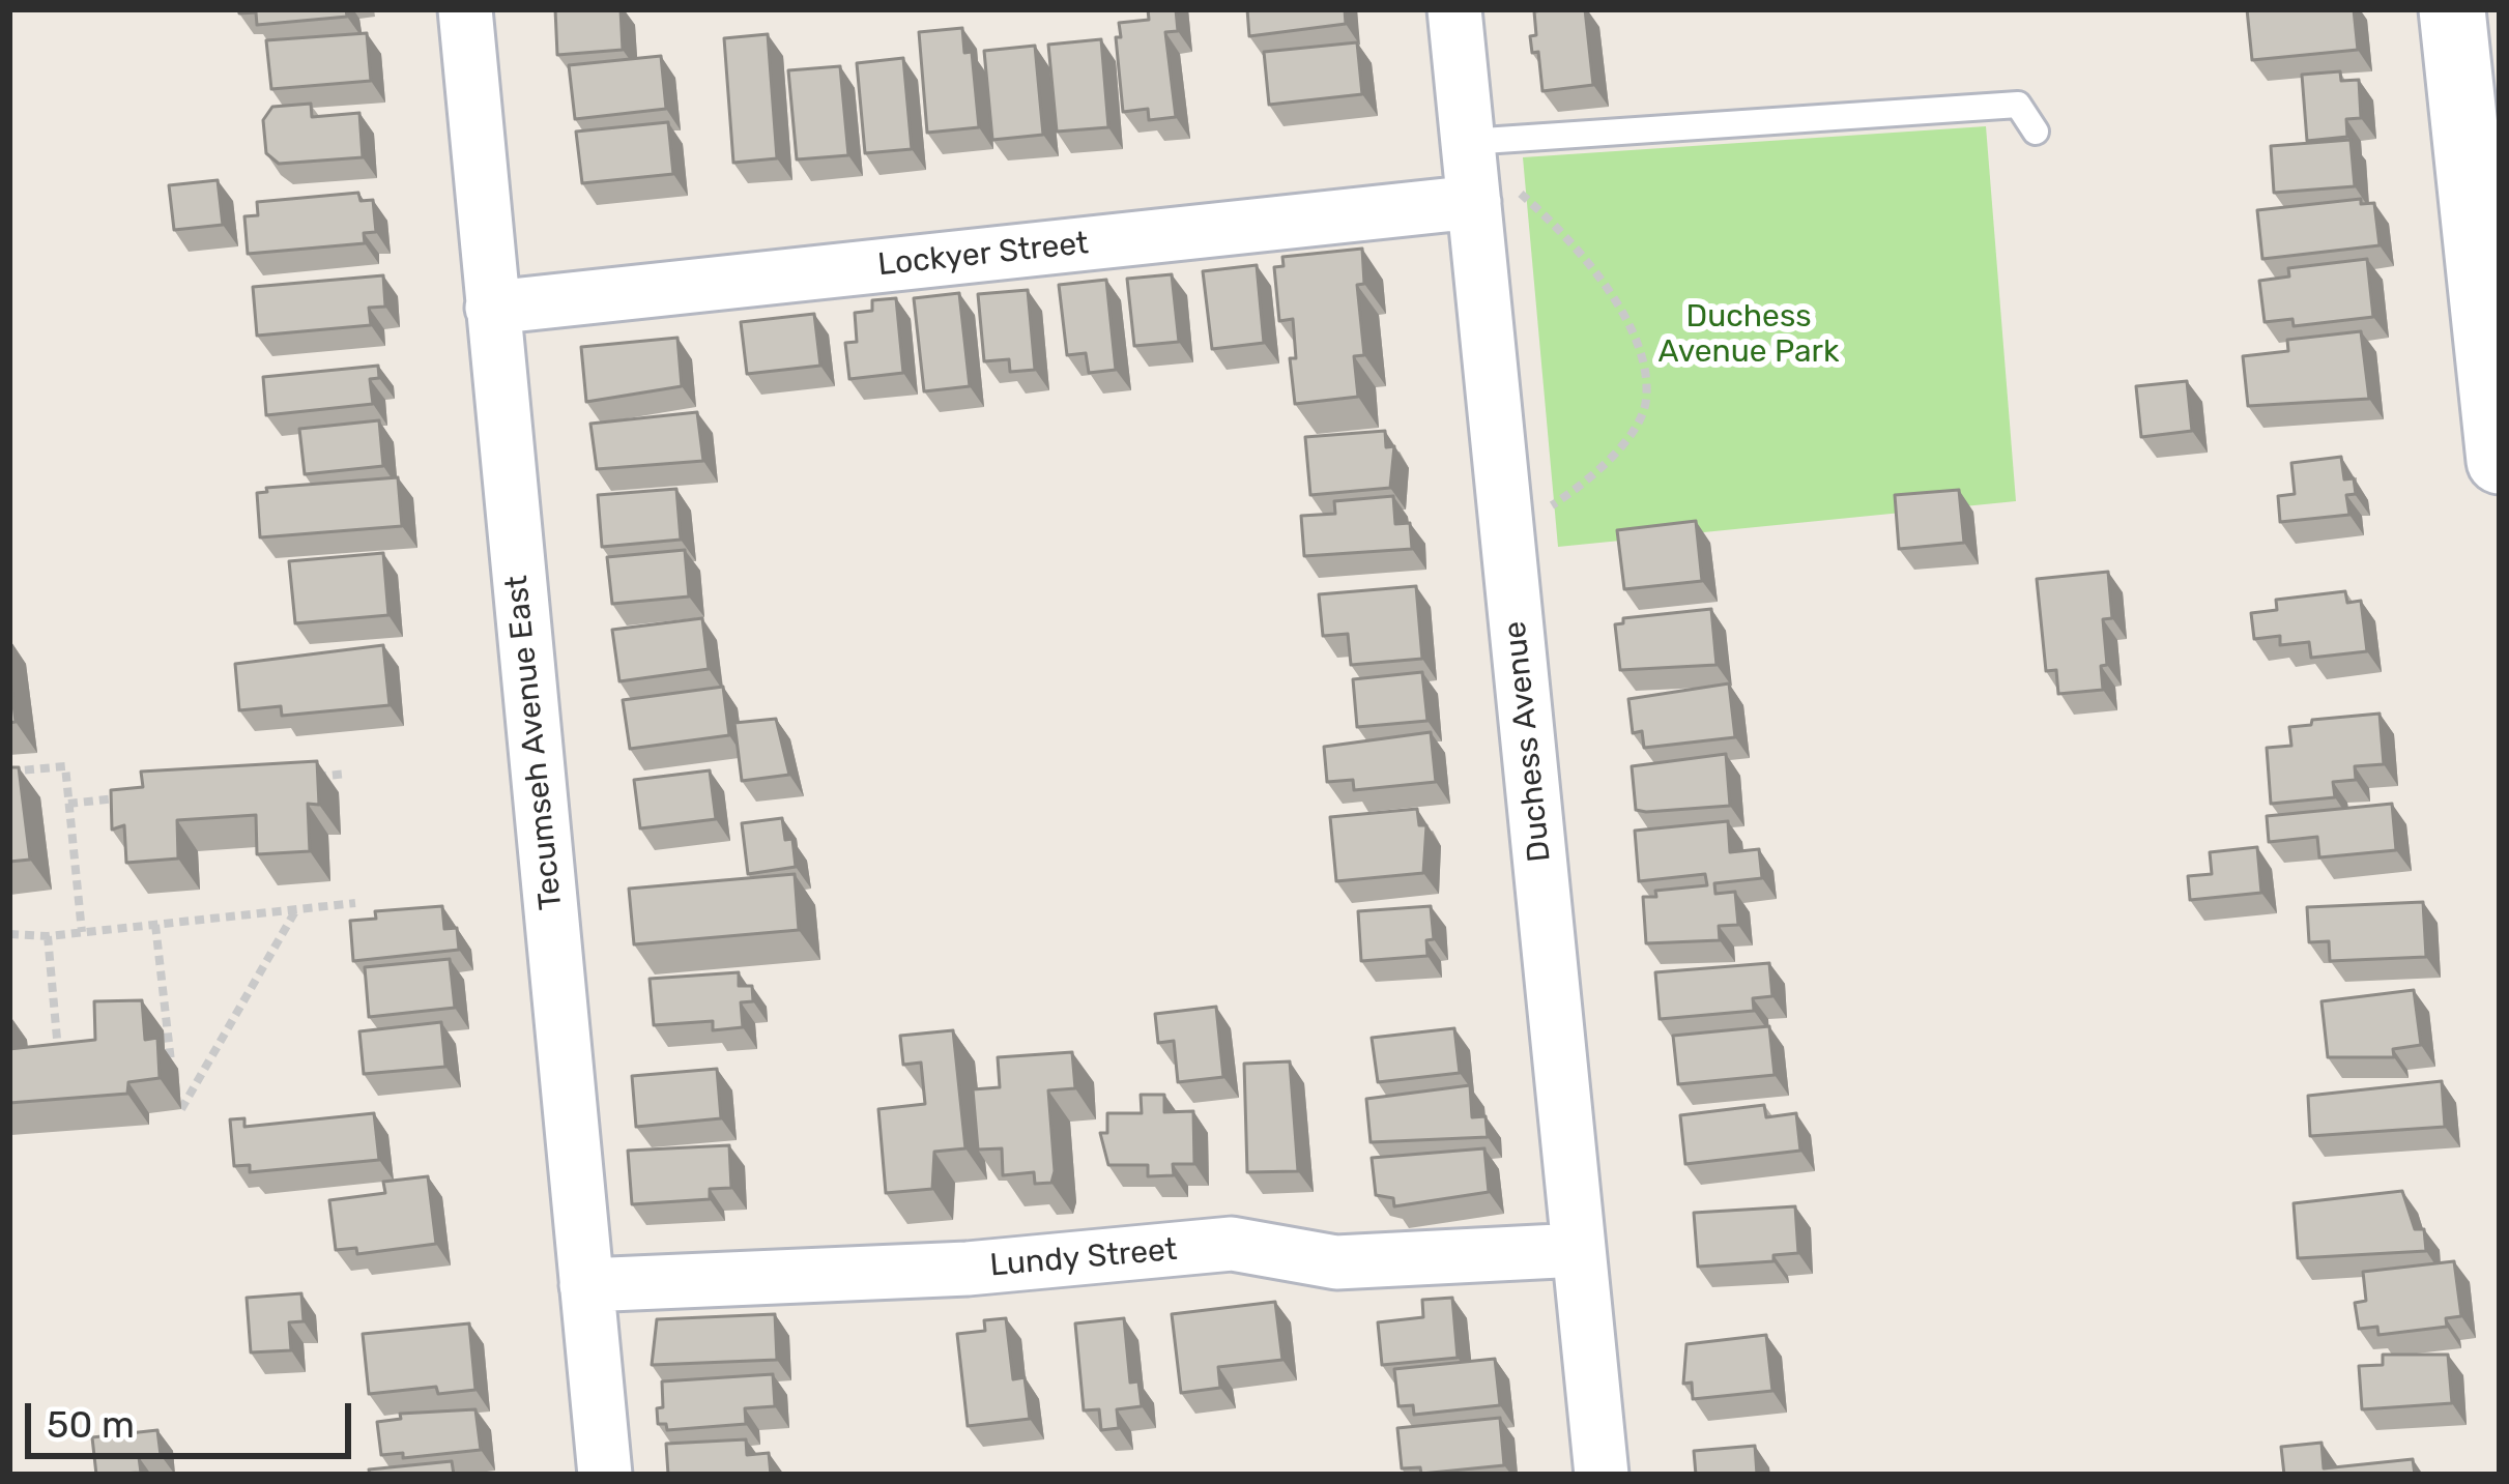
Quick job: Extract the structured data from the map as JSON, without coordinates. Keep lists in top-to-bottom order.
{
  "streets": {
    "street": [
      "Lockyer Street",
      "Duchess Avenue",
      "Tecumseh Avenue East",
      "Lundy Street"
    ]
  },
  "crossings": [
    ["Lockyer Street", "Duchess Avenue"],
    ["Lockyer Street", "Tecumseh Avenue East"],
    ["Duchess Avenue", "Lundy Street"],
    ["Tecumseh Avenue East", "Lundy Street"]
  ],
  "parks": ["Duchess Avenue Park"],
  "scale_bar": "50 m"
}
